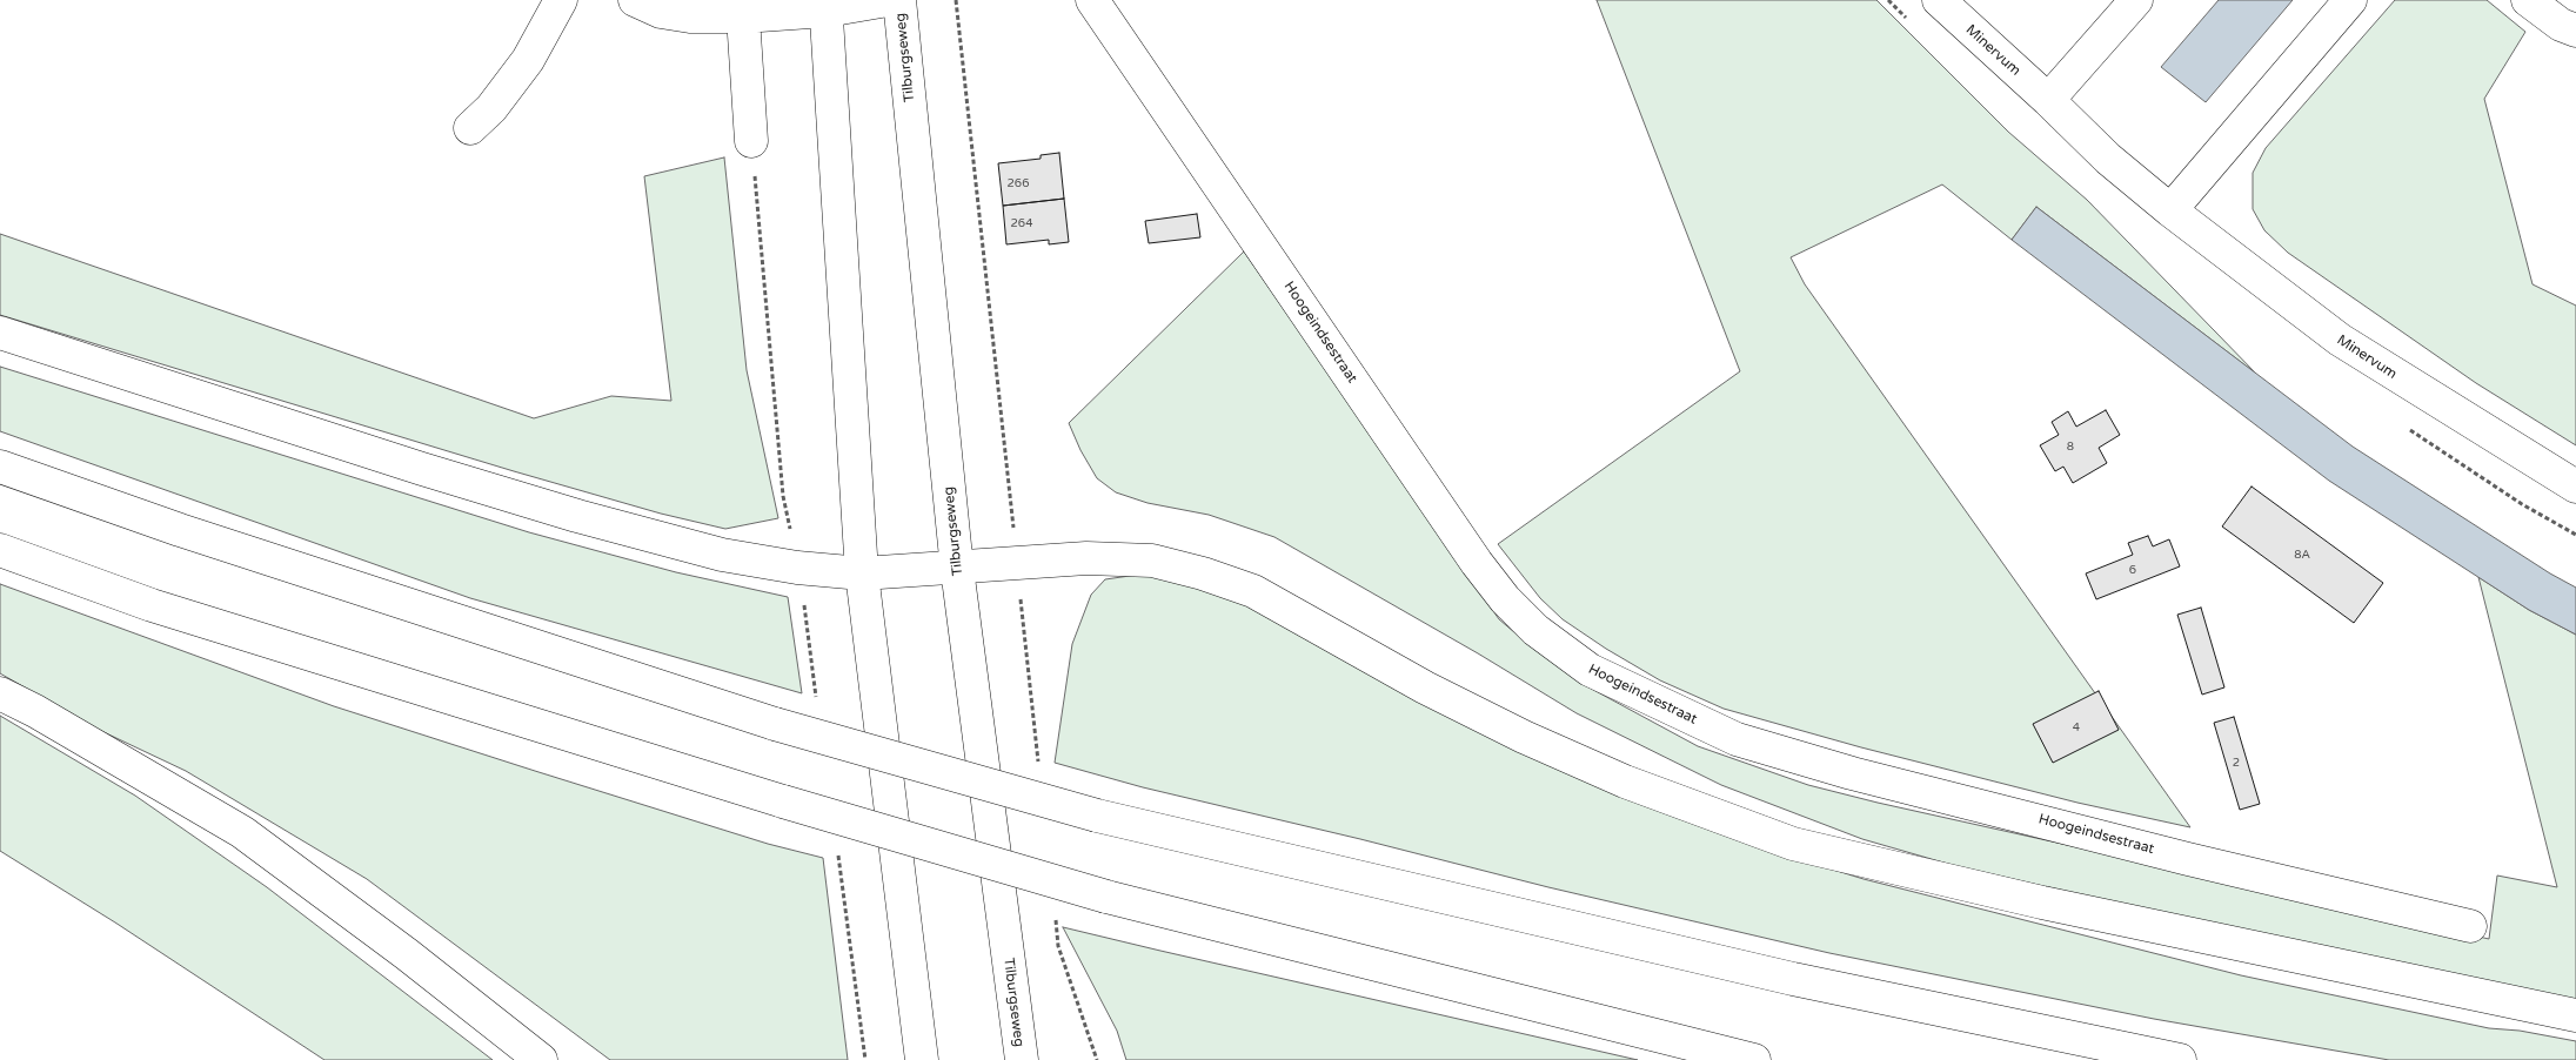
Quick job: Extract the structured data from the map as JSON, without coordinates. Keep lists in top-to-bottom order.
{
  "streets": {
    "main road": ["Minervum", "Tilburgseweg", "Hoogeindsestraat"]
  },
  "house_numbers": [
    "266",
    "264",
    "8",
    "8A",
    "6",
    "4",
    "2"
  ]
}
